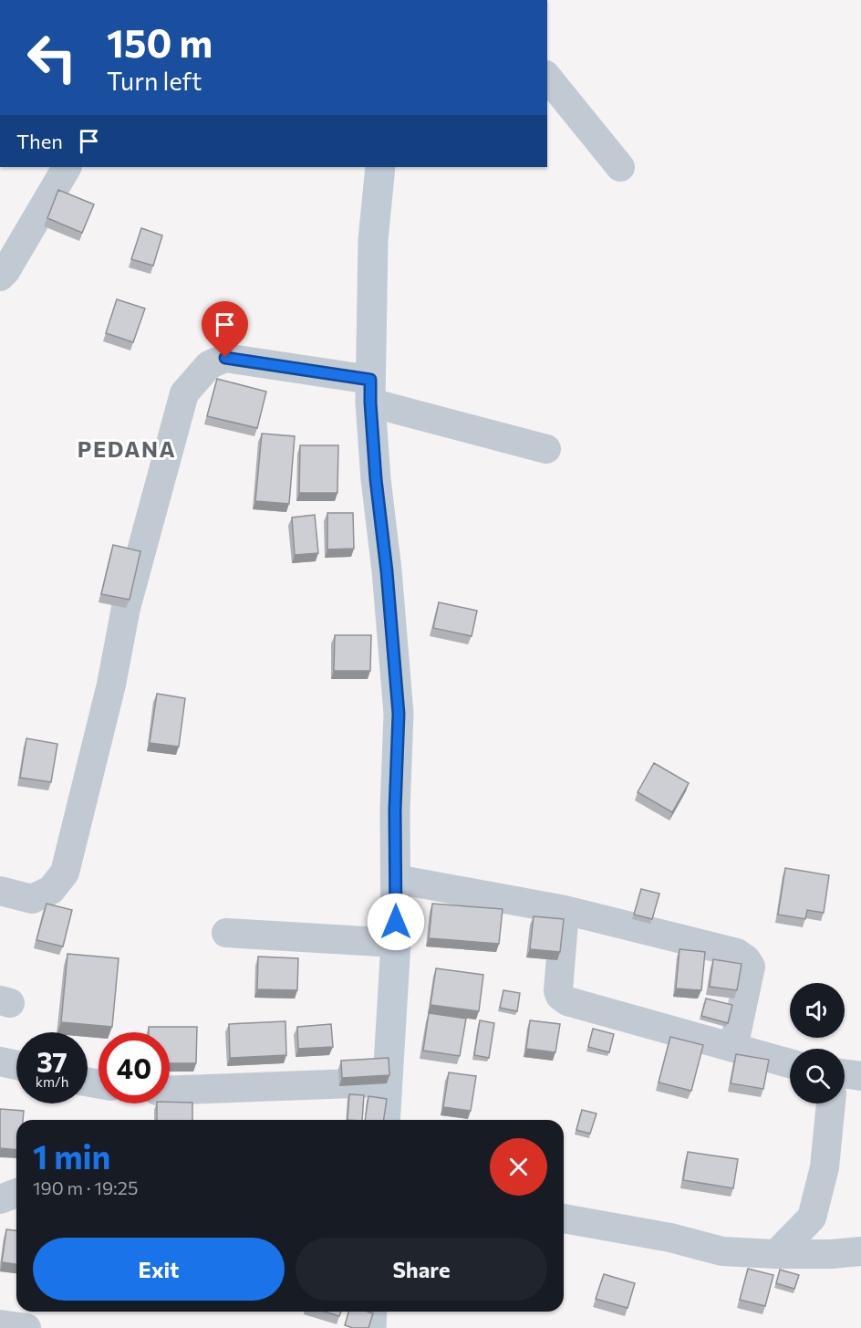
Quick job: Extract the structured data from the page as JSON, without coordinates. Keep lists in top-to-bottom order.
{
  "districts": ["PEDANA"],
  "page": {
    "turn": ["150 m", "Turn left"],
    "then": "Then",
    "speed": "37 km/h",
    "limit": "40",
    "heading": ["1 min", "190 m · 19:25"],
    "buttons": ["Exit", "Share"]
  }
}
